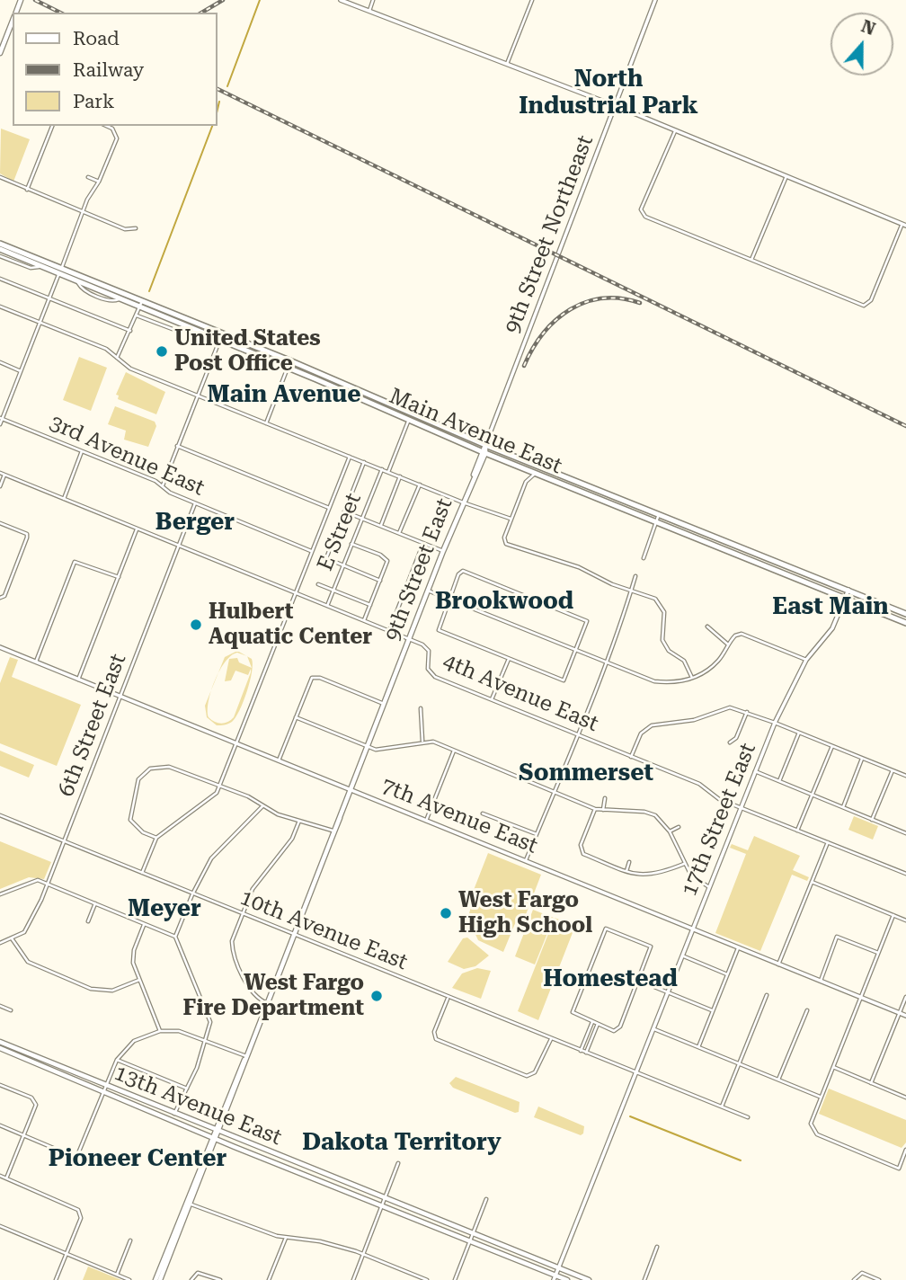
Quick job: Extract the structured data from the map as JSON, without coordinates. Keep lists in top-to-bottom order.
{
  "streets": {
    "main road": ["Main Avenue East", "9th Street East", "13th Avenue East"],
    "street": [
      "9th Street Northeast",
      "3rd Avenue East",
      "E Street",
      "4th Avenue East",
      "6th Street East",
      "7th Avenue East",
      "17th Street East",
      "10th Avenue East"
    ]
  },
  "crossings": [
    ["9th Street Northeast", "Main Avenue East"],
    ["9th Street Northeast", "9th Street East"],
    ["Main Avenue East", "9th Street East"],
    ["Main Avenue East", "17th Street East"],
    ["3rd Avenue East", "6th Street East"],
    ["E Street", "4th Avenue East"],
    ["9th Street East", "4th Avenue East"],
    ["9th Street East", "7th Avenue East"],
    ["9th Street East", "10th Avenue East"],
    ["9th Street East", "13th Avenue East"],
    ["4th Avenue East", "6th Street East"],
    ["4th Avenue East", "17th Street East"],
    ["6th Street East", "7th Avenue East"],
    ["6th Street East", "10th Avenue East"],
    ["7th Avenue East", "17th Street East"],
    ["17th Street East", "10th Avenue East"]
  ],
  "districts": [
    "North Industrial Park",
    "Main Avenue",
    "Berger",
    "Brookwood",
    "East Main",
    "Sommerset",
    "Meyer",
    "Homestead",
    "Dakota Territory",
    "Pioneer Center"
  ],
  "places": [
    "United States Post Office",
    "Hulbert Aquatic Center",
    "West Fargo High School",
    "West Fargo Fire Department"
  ],
  "legend": ["Road", "Railway", "Park"],
  "north": "top"
}
